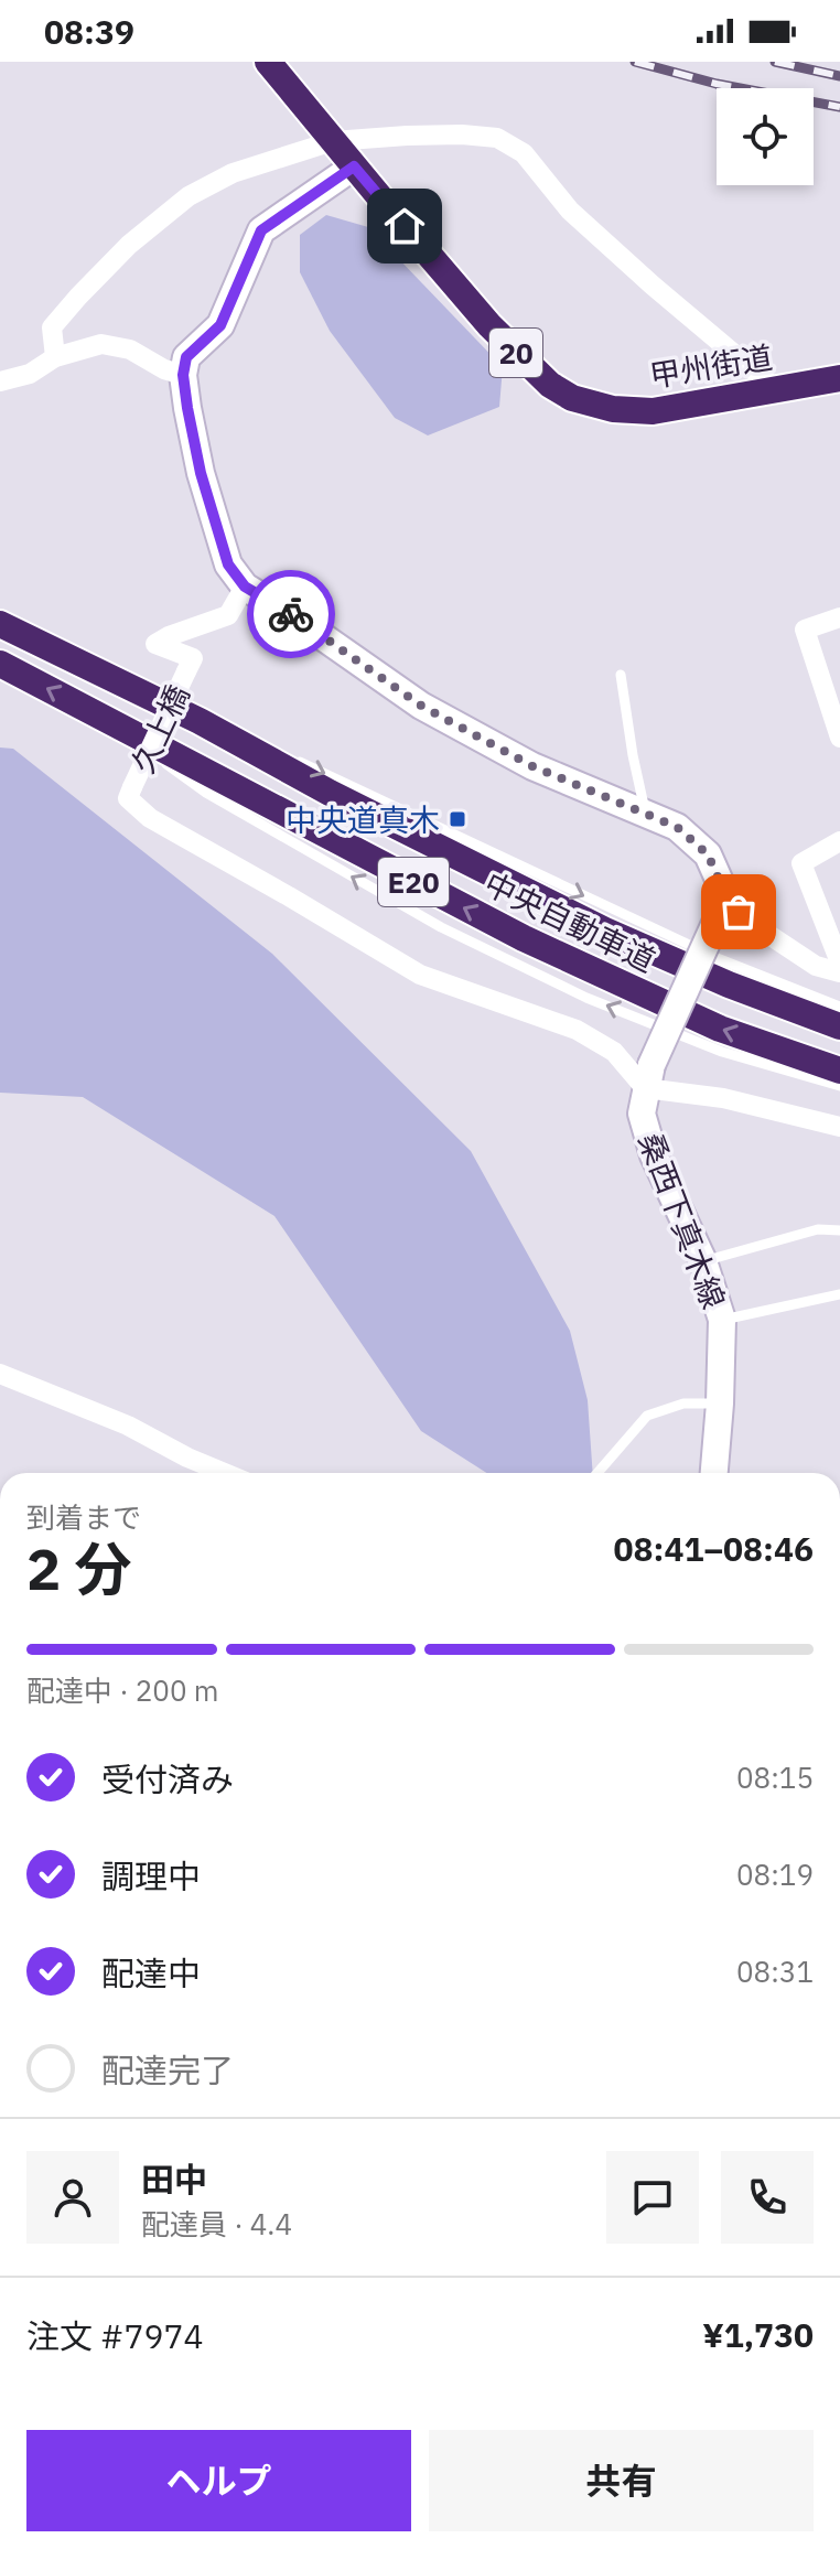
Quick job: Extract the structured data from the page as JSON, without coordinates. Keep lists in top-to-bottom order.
{
  "streets": {
    "highway": [
      "20",
      "甲州街道",
      "E20",
      "中央自動車道"
    ],
    "main road": ["桑西下真木線"],
    "street": ["久上橋"]
  },
  "crossings": [
    ["久上橋", "桑西下真木線"]
  ],
  "places": {
    "transit": ["中央道真木"]
  },
  "page": {
    "status": "08:39",
    "heading": ["2 分", "到着まで", "08:41–08:46"],
    "panel": [
      "田中",
      "配達員 · 4.4",
      "注文 #7974",
      "¥1,730"
    ],
    "bar": "配達中 · 200 m",
    "list": [
      ["受付済み", "08:15"],
      ["調理中", "08:19"],
      ["配達中", "08:31"],
      "配達完了"
    ],
    "buttons": ["ヘルプ", "共有"]
  }
}
